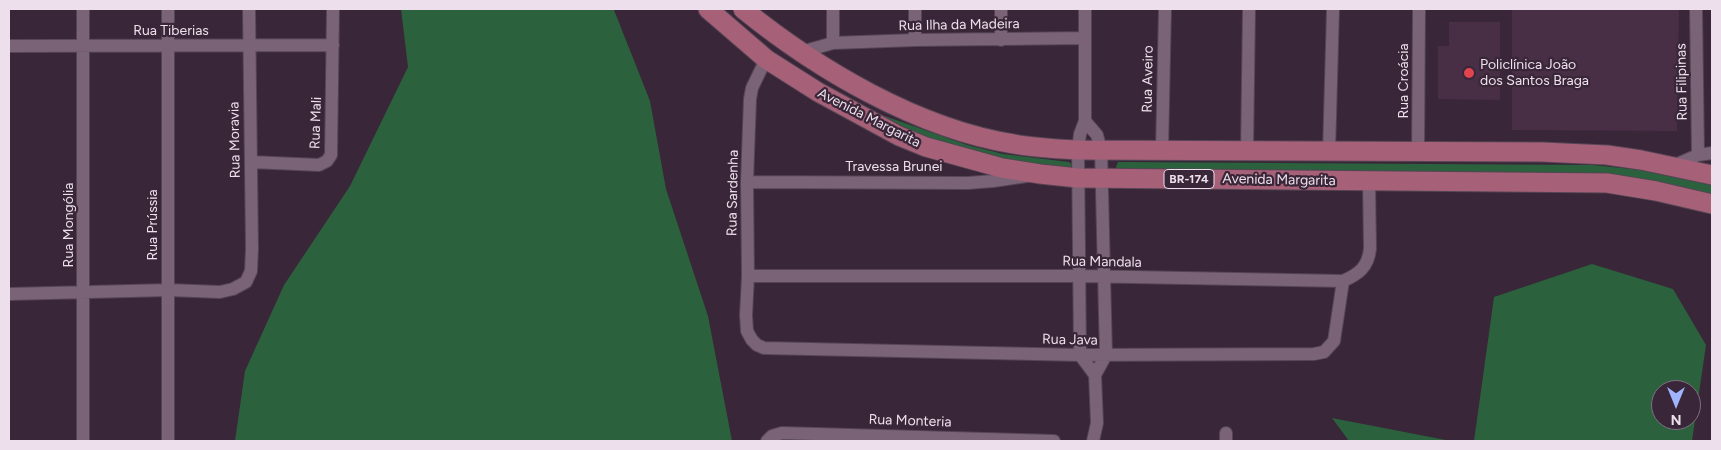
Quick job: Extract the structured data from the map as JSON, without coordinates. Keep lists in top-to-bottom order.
{
  "streets": {
    "main road": ["Avenida Margarita", "BR-174"],
    "street": [
      "Rua Ilha da Madeira",
      "Rua Tiberias",
      "Rua Aveiro",
      "Rua Croácia",
      "Rua Filipinas",
      "Rua Mali",
      "Rua Moravia",
      "Travessa Brunei",
      "Rua Sardenha",
      "Rua Mongólia",
      "Rua Prússia",
      "Rua Mandala",
      "Rua Java",
      "Rua Monteria"
    ]
  },
  "crossings": [
    ["Rua Ilha da Madeira", "Avenida Margarita"],
    ["Rua Tiberias", "Rua Mali"],
    ["Rua Tiberias", "Rua Moravia"],
    ["Rua Tiberias", "Rua Mongólia"],
    ["Rua Tiberias", "Rua Prússia"],
    ["Rua Aveiro", "Avenida Margarita"],
    ["Rua Croácia", "Avenida Margarita"],
    ["Avenida Margarita", "Travessa Brunei"],
    ["Avenida Margarita", "Rua Sardenha"],
    ["Rua Mali", "Rua Moravia"],
    ["Rua Moravia", "Rua Prússia"],
    ["Travessa Brunei", "Rua Sardenha"],
    ["Rua Sardenha", "Rua Mandala"],
    ["Rua Sardenha", "Rua Java"],
    ["Rua Mandala", "Rua Java"]
  ],
  "places": ["Policlínica João dos Santos Braga"],
  "north": "bottom"
}
